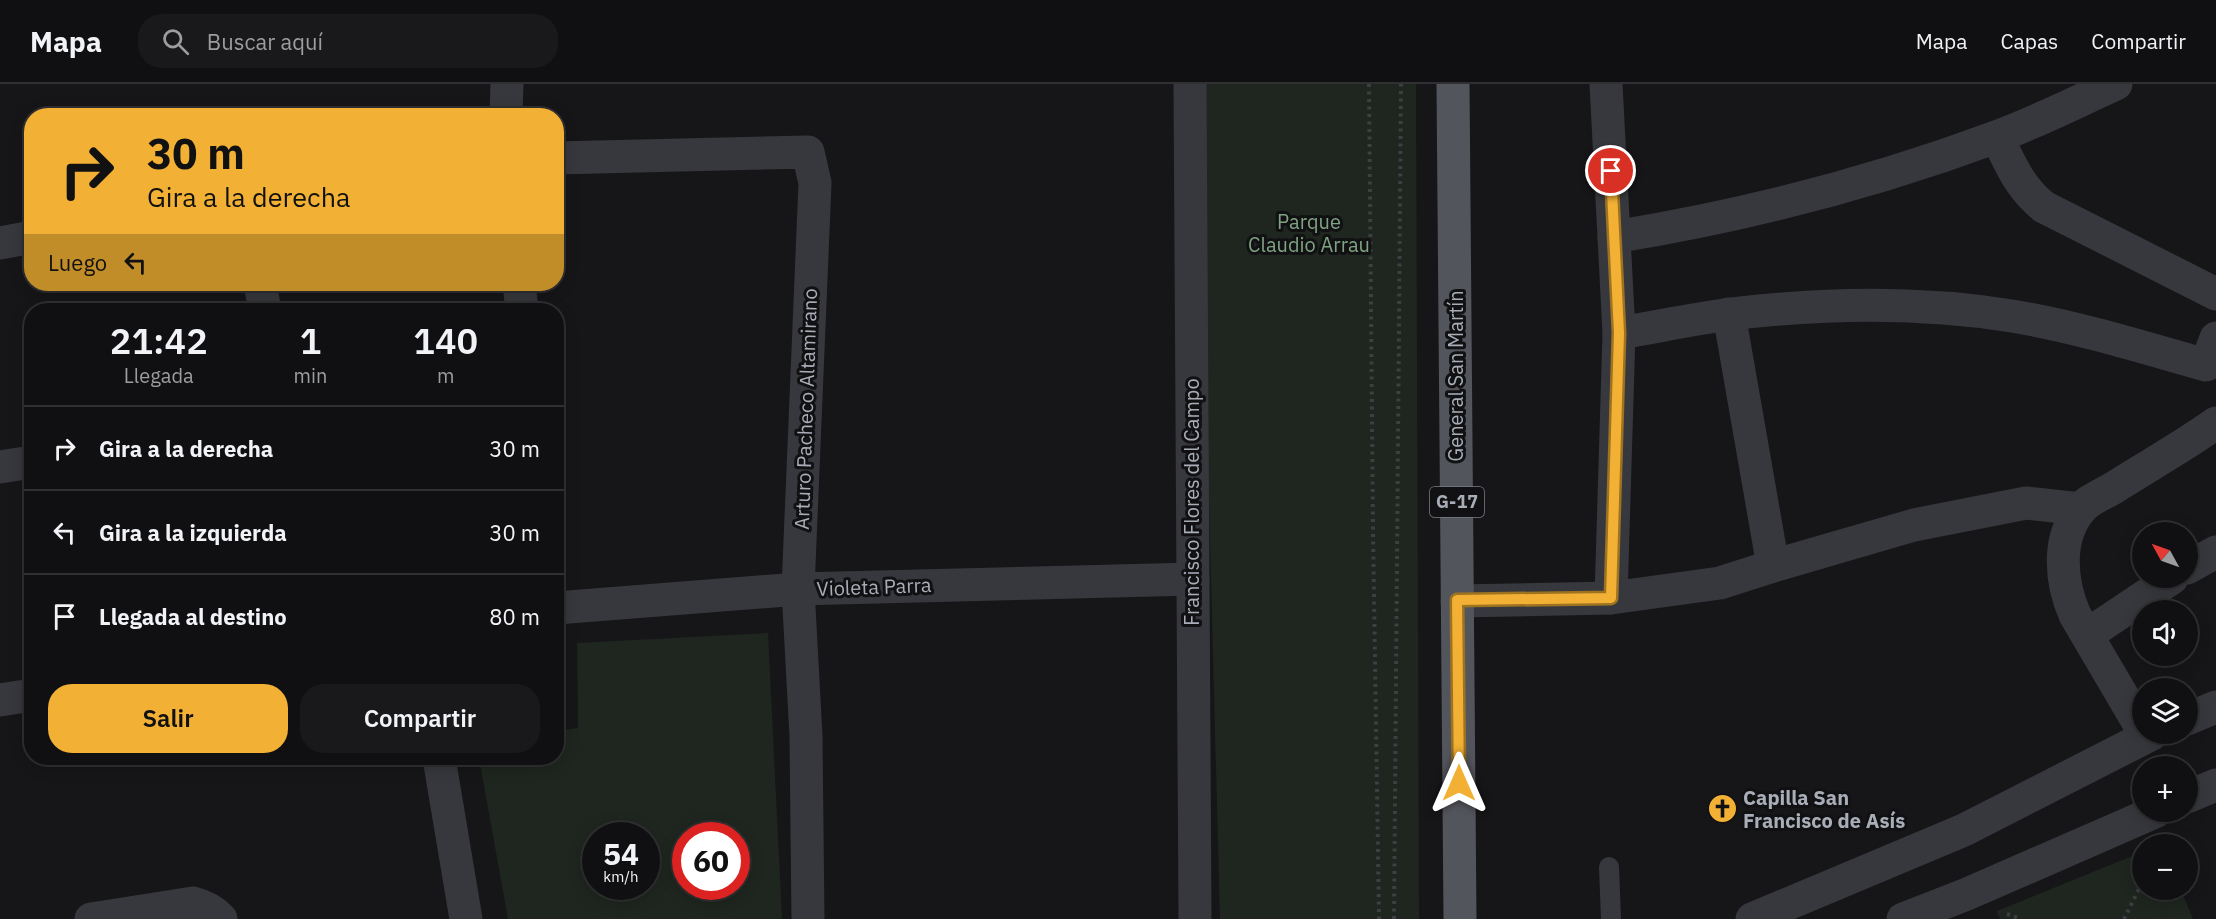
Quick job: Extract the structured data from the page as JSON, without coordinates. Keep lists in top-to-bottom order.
{
  "streets": {
    "main road": ["General San Martín", "G-17"],
    "street": ["Arturo Pacheco Altamirano", "Francisco Flores del Campo", "Violeta Parra"]
  },
  "crossings": [
    ["Arturo Pacheco Altamirano", "Violeta Parra"],
    ["Francisco Flores del Campo", "Violeta Parra"]
  ],
  "parks": ["Parque Claudio Arrau"],
  "places": {
    "church": ["Capilla San Francisco de Asís"]
  },
  "north": "top left",
  "page": {
    "header": "Mapa",
    "search": "Buscar aquí",
    "nav": ["Mapa", "Capas", "Compartir"],
    "turn": ["30 m", "Gira a la derecha"],
    "then": "Luego",
    "eta": [
      "21:42",
      "Llegada",
      "1",
      "min",
      "140",
      "m"
    ],
    "list": [
      {
        "name": "Gira a la derecha",
        "value": "30 m"
      },
      {
        "name": "Gira a la izquierda",
        "value": "30 m"
      },
      {
        "name": "Llegada al destino",
        "value": "80 m"
      }
    ],
    "map_buttons": ["+", "−"],
    "buttons": ["Salir", "Compartir"],
    "speed": "54 km/h",
    "limit": "60"
  }
}
